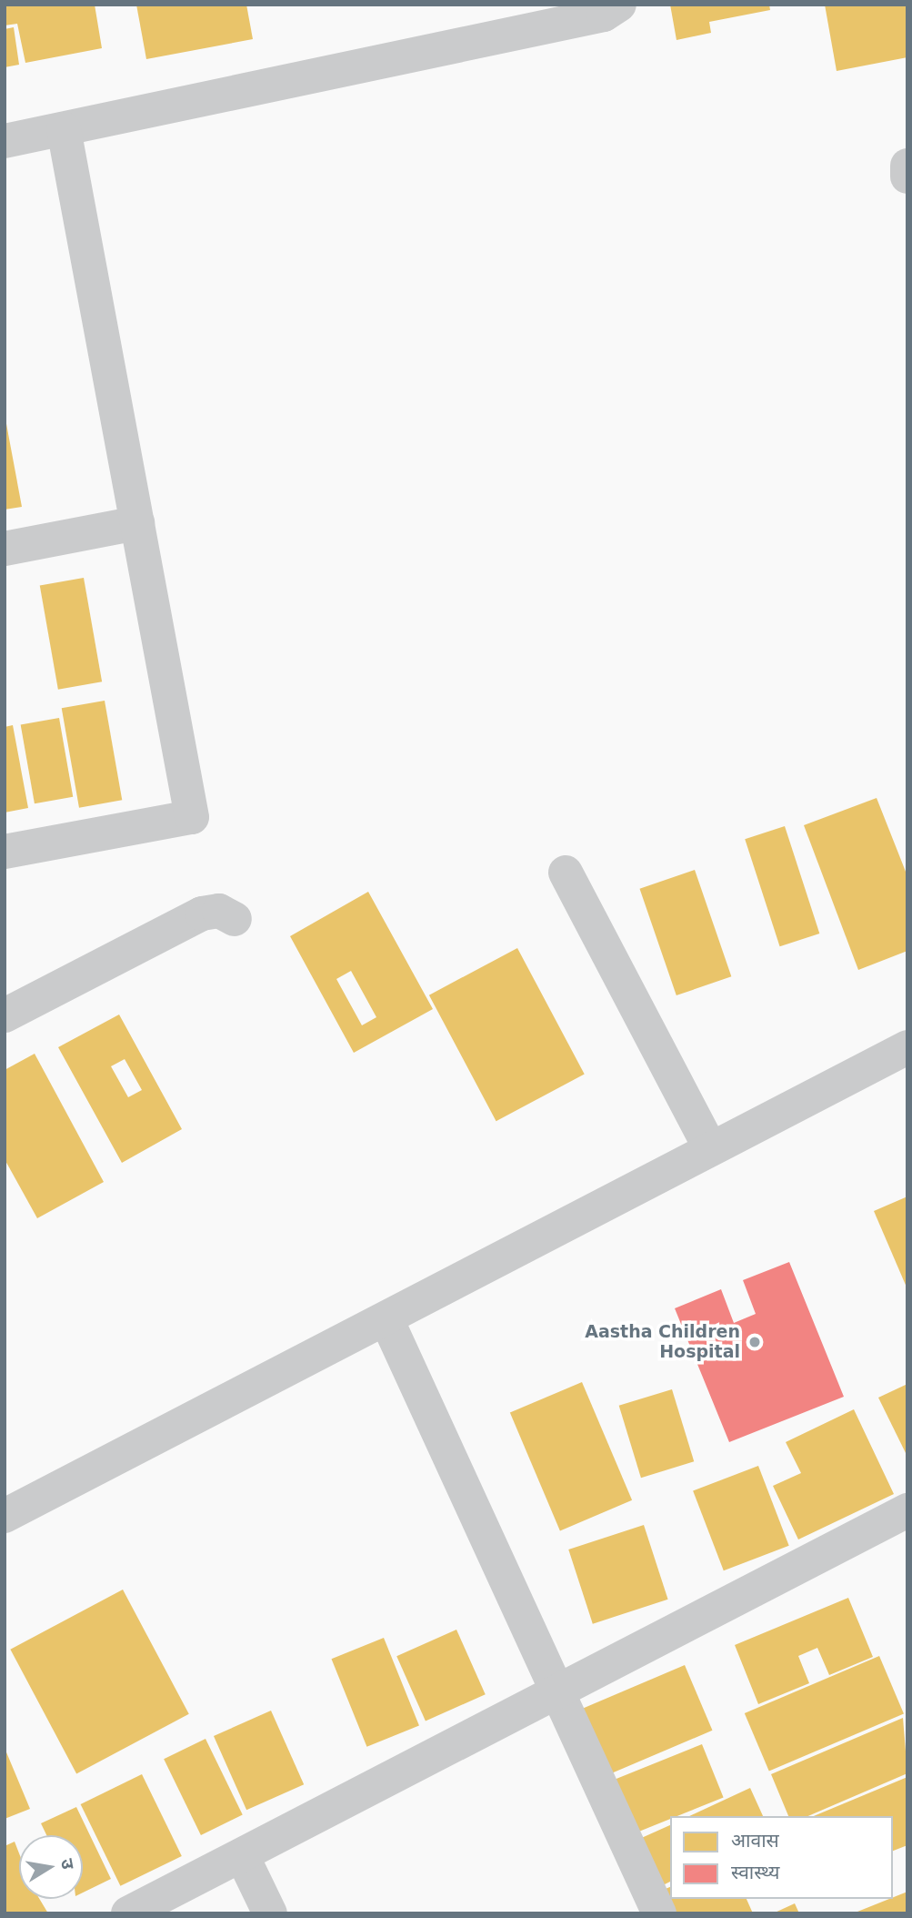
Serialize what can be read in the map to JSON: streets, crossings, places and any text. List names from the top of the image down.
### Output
{
  "places": ["Aastha Children Hospital"],
  "legend": ["आवास", "स्वास्थ्य"],
  "north": "right"
}
